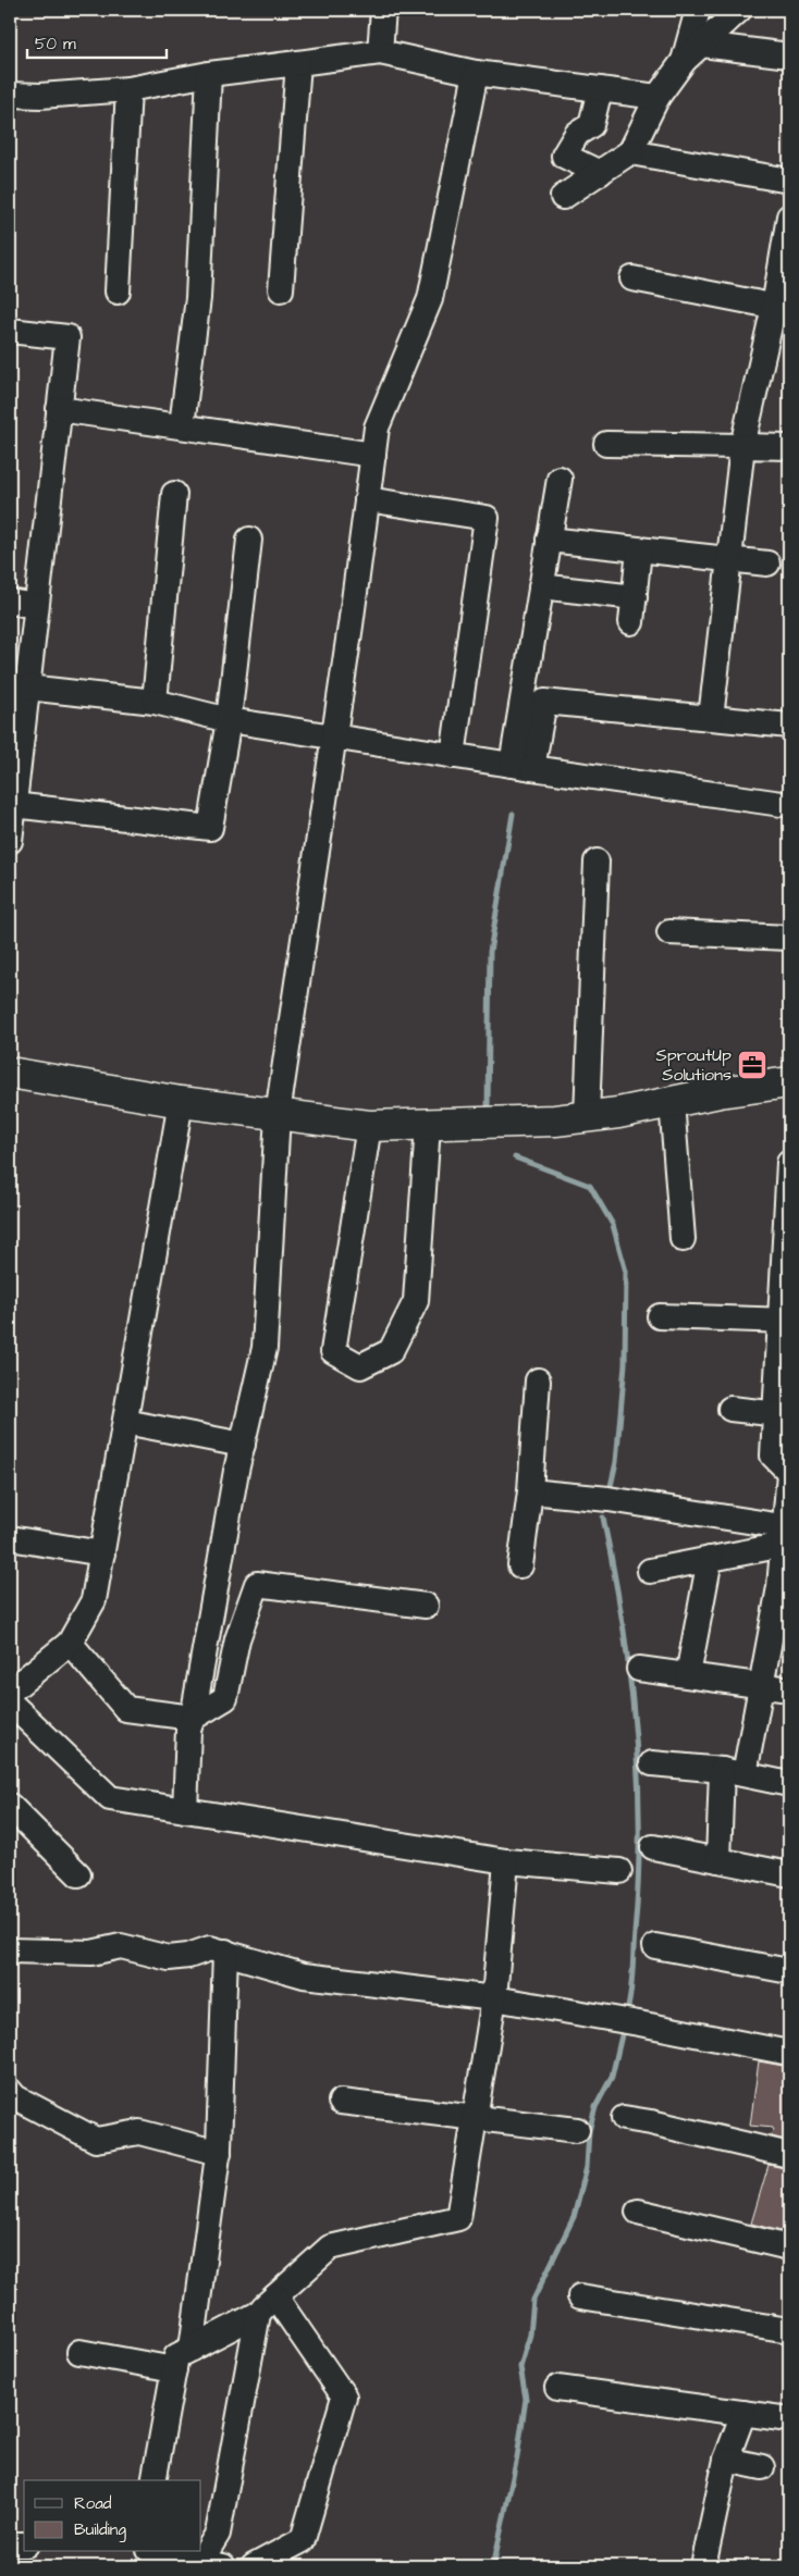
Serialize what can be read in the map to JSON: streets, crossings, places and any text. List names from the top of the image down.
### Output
{
  "places": {
    "office": ["SproutUp Solutions"]
  },
  "legend": ["Road", "Building"],
  "scale_bar": "50 m"
}
